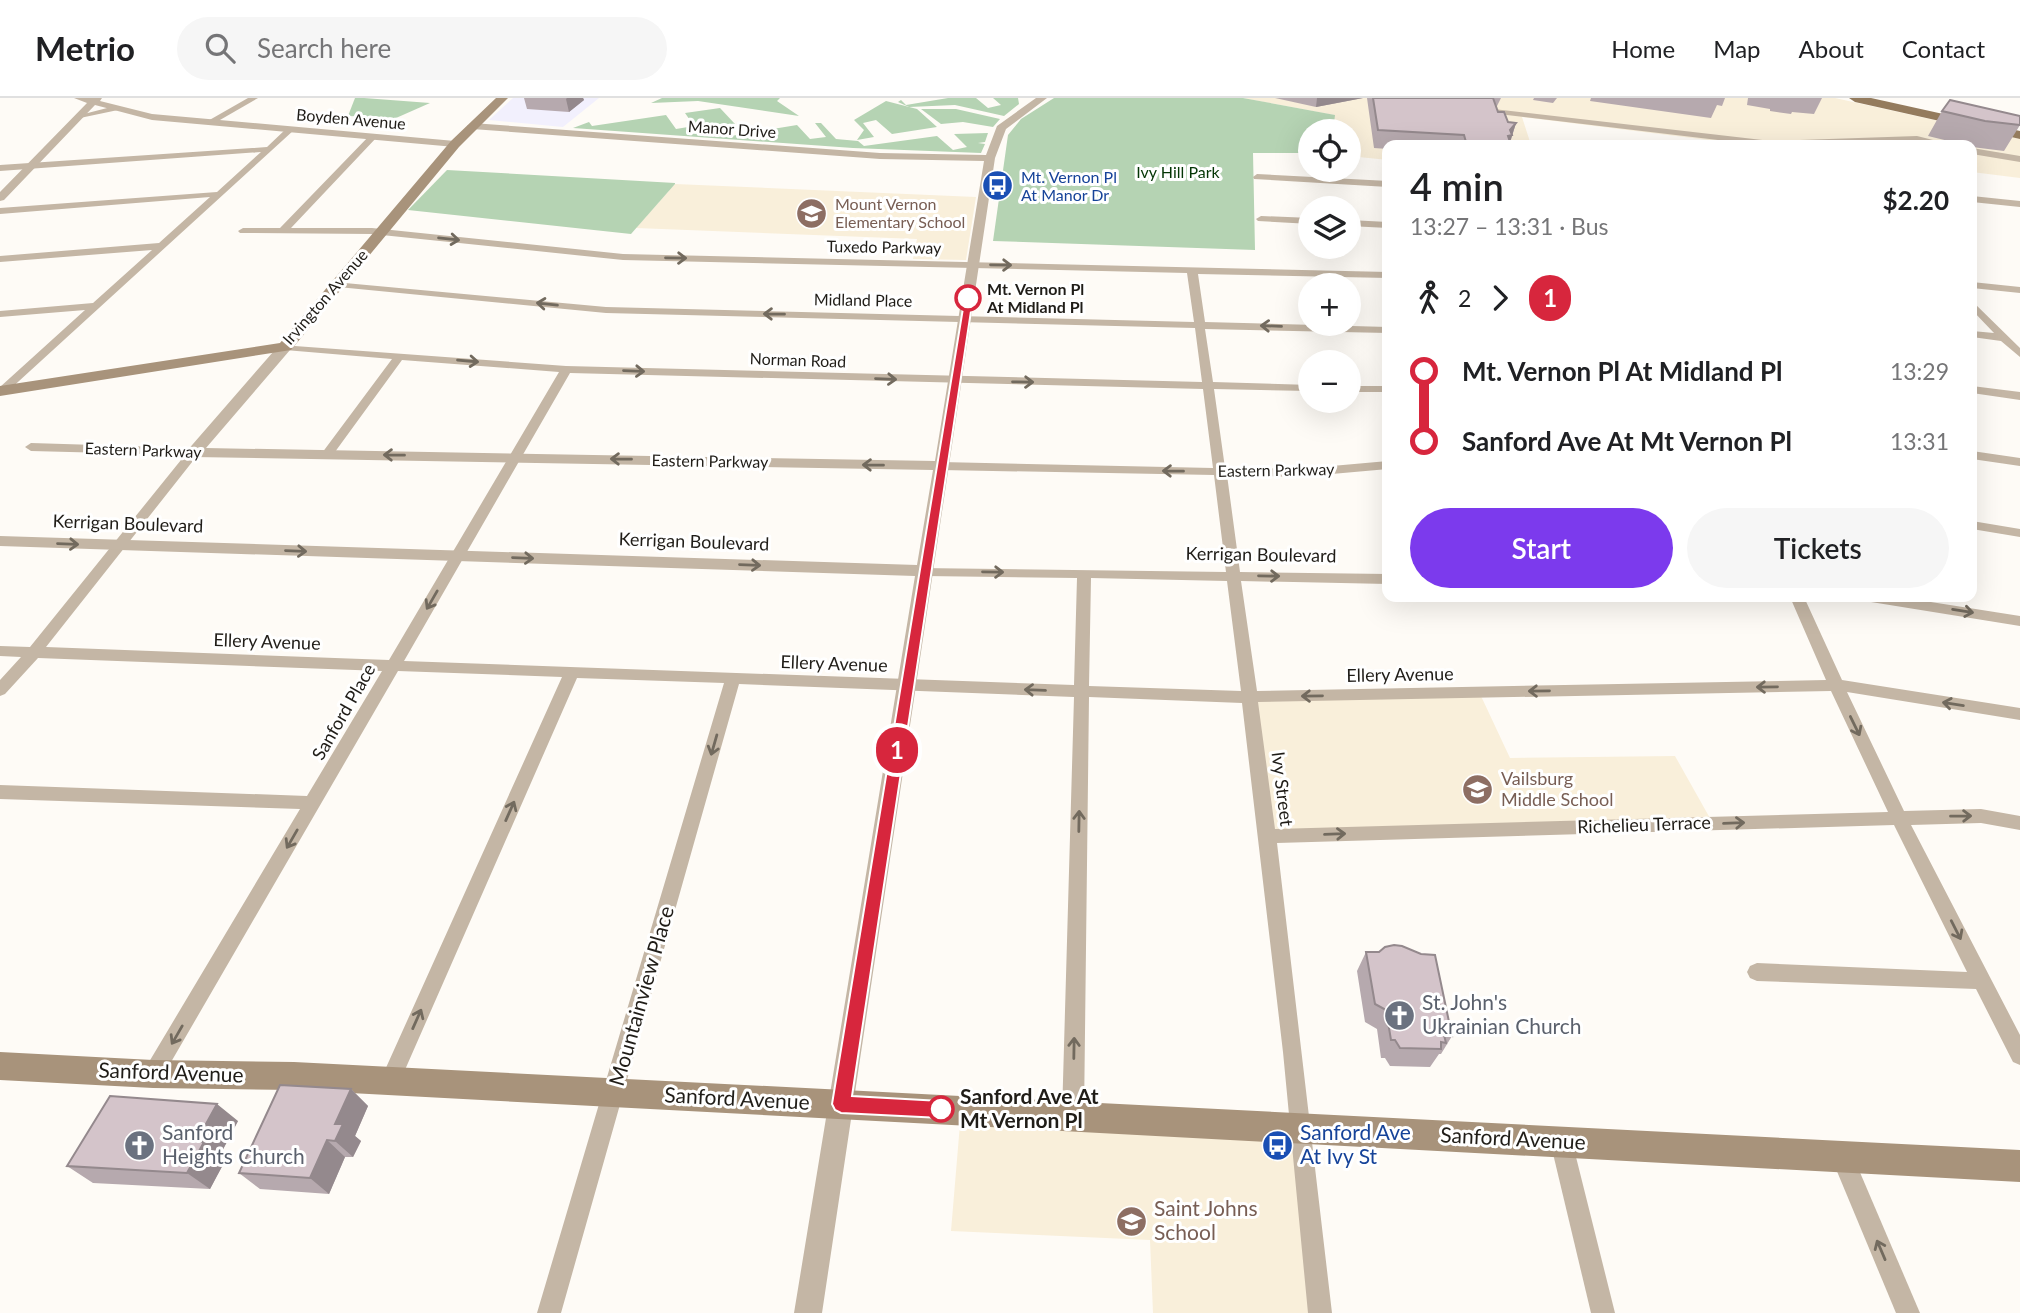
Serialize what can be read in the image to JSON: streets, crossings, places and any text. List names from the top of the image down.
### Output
{
  "streets": {
    "main road": ["Irvington Avenue", "Sanford Avenue"],
    "street": [
      "Boyden Avenue",
      "Manor Drive",
      "Tuxedo Parkway",
      "Midland Place",
      "Norman Road",
      "Eastern Parkway",
      "Kerrigan Boulevard",
      "Ellery Avenue",
      "Sanford Place",
      "Ivy Street",
      "Richelieu Terrace",
      "Mountainview Place"
    ]
  },
  "crossings": [
    ["Boyden Avenue", "Irvington Avenue"],
    ["Manor Drive", "Irvington Avenue"],
    ["Tuxedo Parkway", "Irvington Avenue"],
    ["Tuxedo Parkway", "Ivy Street"],
    ["Irvington Avenue", "Midland Place"],
    ["Irvington Avenue", "Norman Road"],
    ["Midland Place", "Ivy Street"],
    ["Norman Road", "Sanford Place"],
    ["Norman Road", "Ivy Street"],
    ["Eastern Parkway", "Sanford Place"],
    ["Eastern Parkway", "Ivy Street"],
    ["Kerrigan Boulevard", "Sanford Place"],
    ["Kerrigan Boulevard", "Ivy Street"],
    ["Ellery Avenue", "Sanford Place"],
    ["Ellery Avenue", "Ivy Street"],
    ["Ellery Avenue", "Mountainview Place"],
    ["Sanford Place", "Sanford Avenue"],
    ["Ivy Street", "Richelieu Terrace"],
    ["Ivy Street", "Sanford Avenue"],
    ["Mountainview Place", "Sanford Avenue"]
  ],
  "one_way": [
    "Tuxedo Parkway",
    "Midland Place",
    "Norman Road",
    "Eastern Parkway",
    "Kerrigan Boulevard",
    "Ellery Avenue",
    "Sanford Place",
    "Richelieu Terrace",
    "Mountainview Place"
  ],
  "parks": ["Ivy Hill Park"],
  "places": {
    "bus stop": ["Mt. Vernon Pl At Manor Dr", "Sanford Ave At Ivy St"],
    "school or university": ["Mount Vernon Elementary School", "Vailsburg Middle School", "Saint Johns School"],
    "other": ["Mt. Vernon Pl At Midland Pl", "Sanford Ave At Mt Vernon Pl"],
    "church": ["St. John's Ukrainian Church", "Sanford Heights Church"]
  },
  "lines": ["bus line 1"],
  "page": {
    "header": "Metrio",
    "search": "Search here",
    "nav": [
      "Home",
      "Map",
      "About",
      "Contact"
    ],
    "on_map": "1",
    "map_buttons": ["+", "−"],
    "heading": ["4 min", "13:27 – 13:31 · Bus", "$2.20"],
    "legs": ["2", "1"],
    "list": [
      {
        "name": "Mt. Vernon Pl At Midland Pl",
        "value": "13:29"
      },
      {
        "name": "Sanford Ave At Mt Vernon Pl",
        "value": "13:31"
      }
    ],
    "buttons": ["Start", "Tickets"]
  }
}
